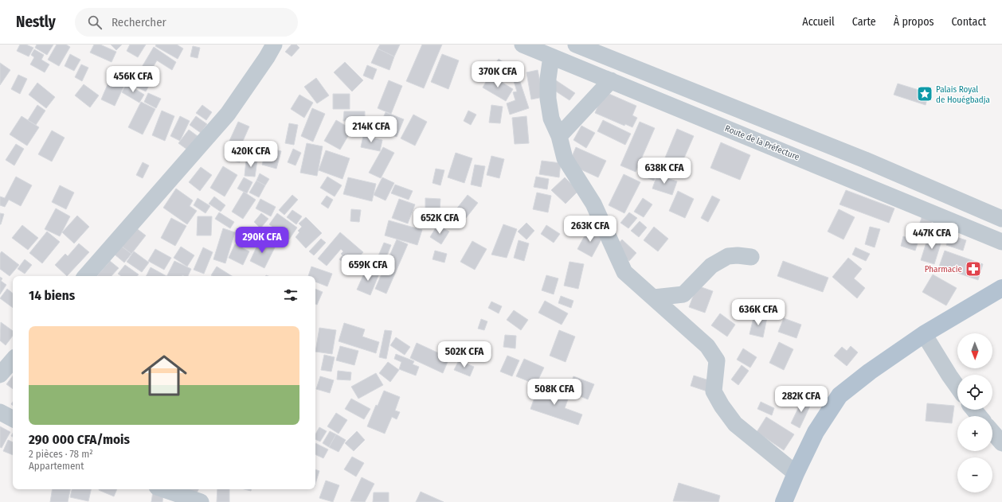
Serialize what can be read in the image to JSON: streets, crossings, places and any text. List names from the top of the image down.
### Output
{
  "streets": {
    "street": ["Route de la Préfecture"]
  },
  "places": {
    "place": ["Palais Royal de Houégbadja"],
    "pharmacy": ["Pharmacie"]
  },
  "north": "bottom",
  "page": {
    "header": "Nestly",
    "search": "Rechercher",
    "nav": [
      "Accueil",
      "Carte",
      "À propos",
      "Contact"
    ],
    "price": [
      "370K CFA",
      "456K CFA",
      "214K CFA",
      "420K CFA",
      "638K CFA",
      "652K CFA",
      "263K CFA",
      "447K CFA",
      "290K CFA",
      "659K CFA",
      "636K CFA",
      "502K CFA",
      "508K CFA",
      "282K CFA"
    ],
    "heading": "14 biens",
    "list": [
      {
        "name": "290 000 CFA/mois",
        "note": "2 pièces · 78 m² · Appartement"
      }
    ],
    "map_buttons": ["+", "−"]
  }
}
